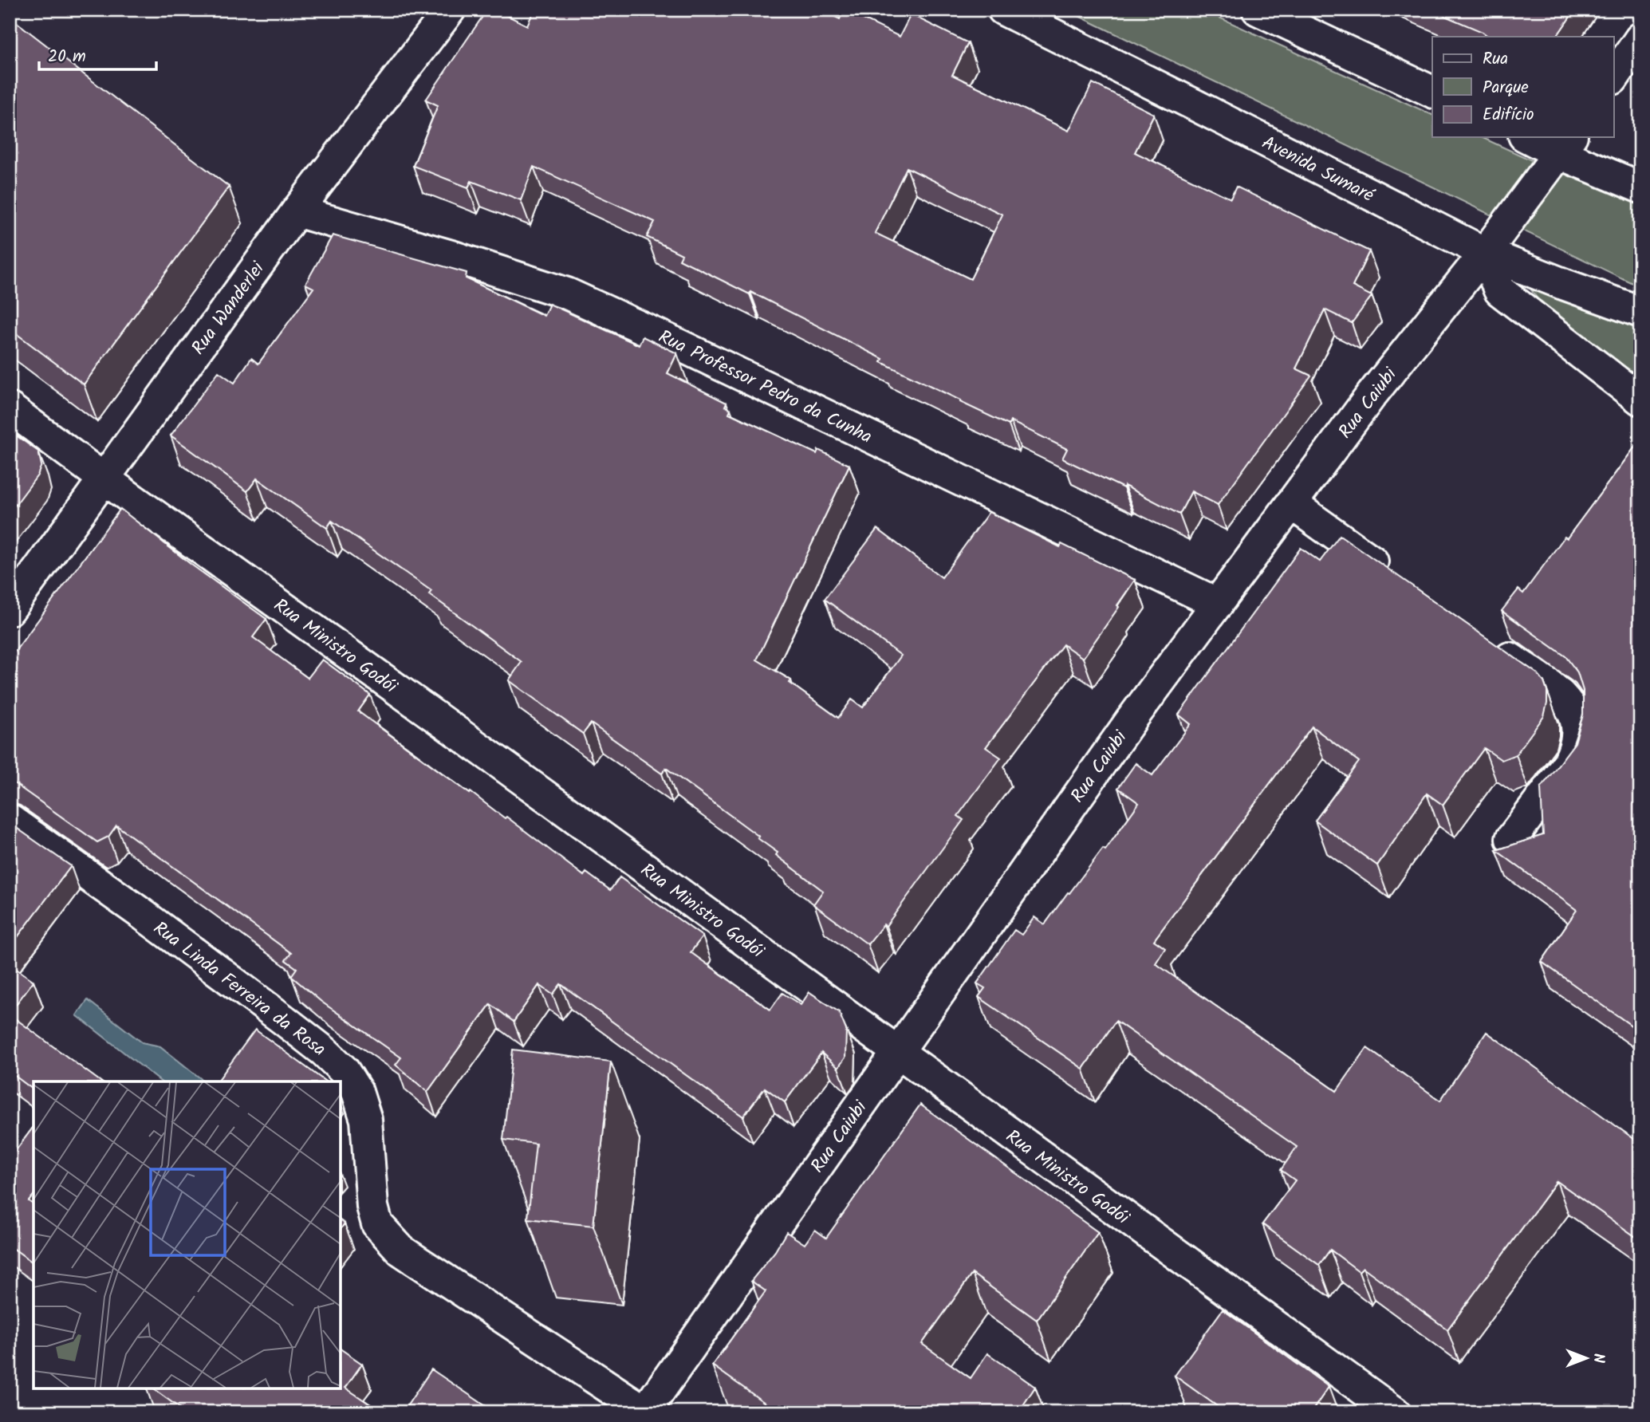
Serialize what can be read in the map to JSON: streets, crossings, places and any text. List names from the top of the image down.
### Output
{
  "streets": {
    "street": [
      "Avenida Sumaré",
      "Rua Wanderlei",
      "Rua Professor Pedro da Cunha",
      "Rua Caiubi",
      "Rua Ministro Godói",
      "Rua Linda Ferreira da Rosa"
    ]
  },
  "crossings": [
    ["Avenida Sumaré", "Rua Caiubi"],
    ["Rua Wanderlei", "Rua Professor Pedro da Cunha"],
    ["Rua Wanderlei", "Rua Ministro Godói"],
    ["Rua Professor Pedro da Cunha", "Rua Caiubi"],
    ["Rua Caiubi", "Rua Ministro Godói"],
    ["Rua Caiubi", "Rua Linda Ferreira da Rosa"]
  ],
  "legend": ["Rua", "Parque", "Edifício"],
  "scale_bar": "20 m",
  "north": "right"
}
